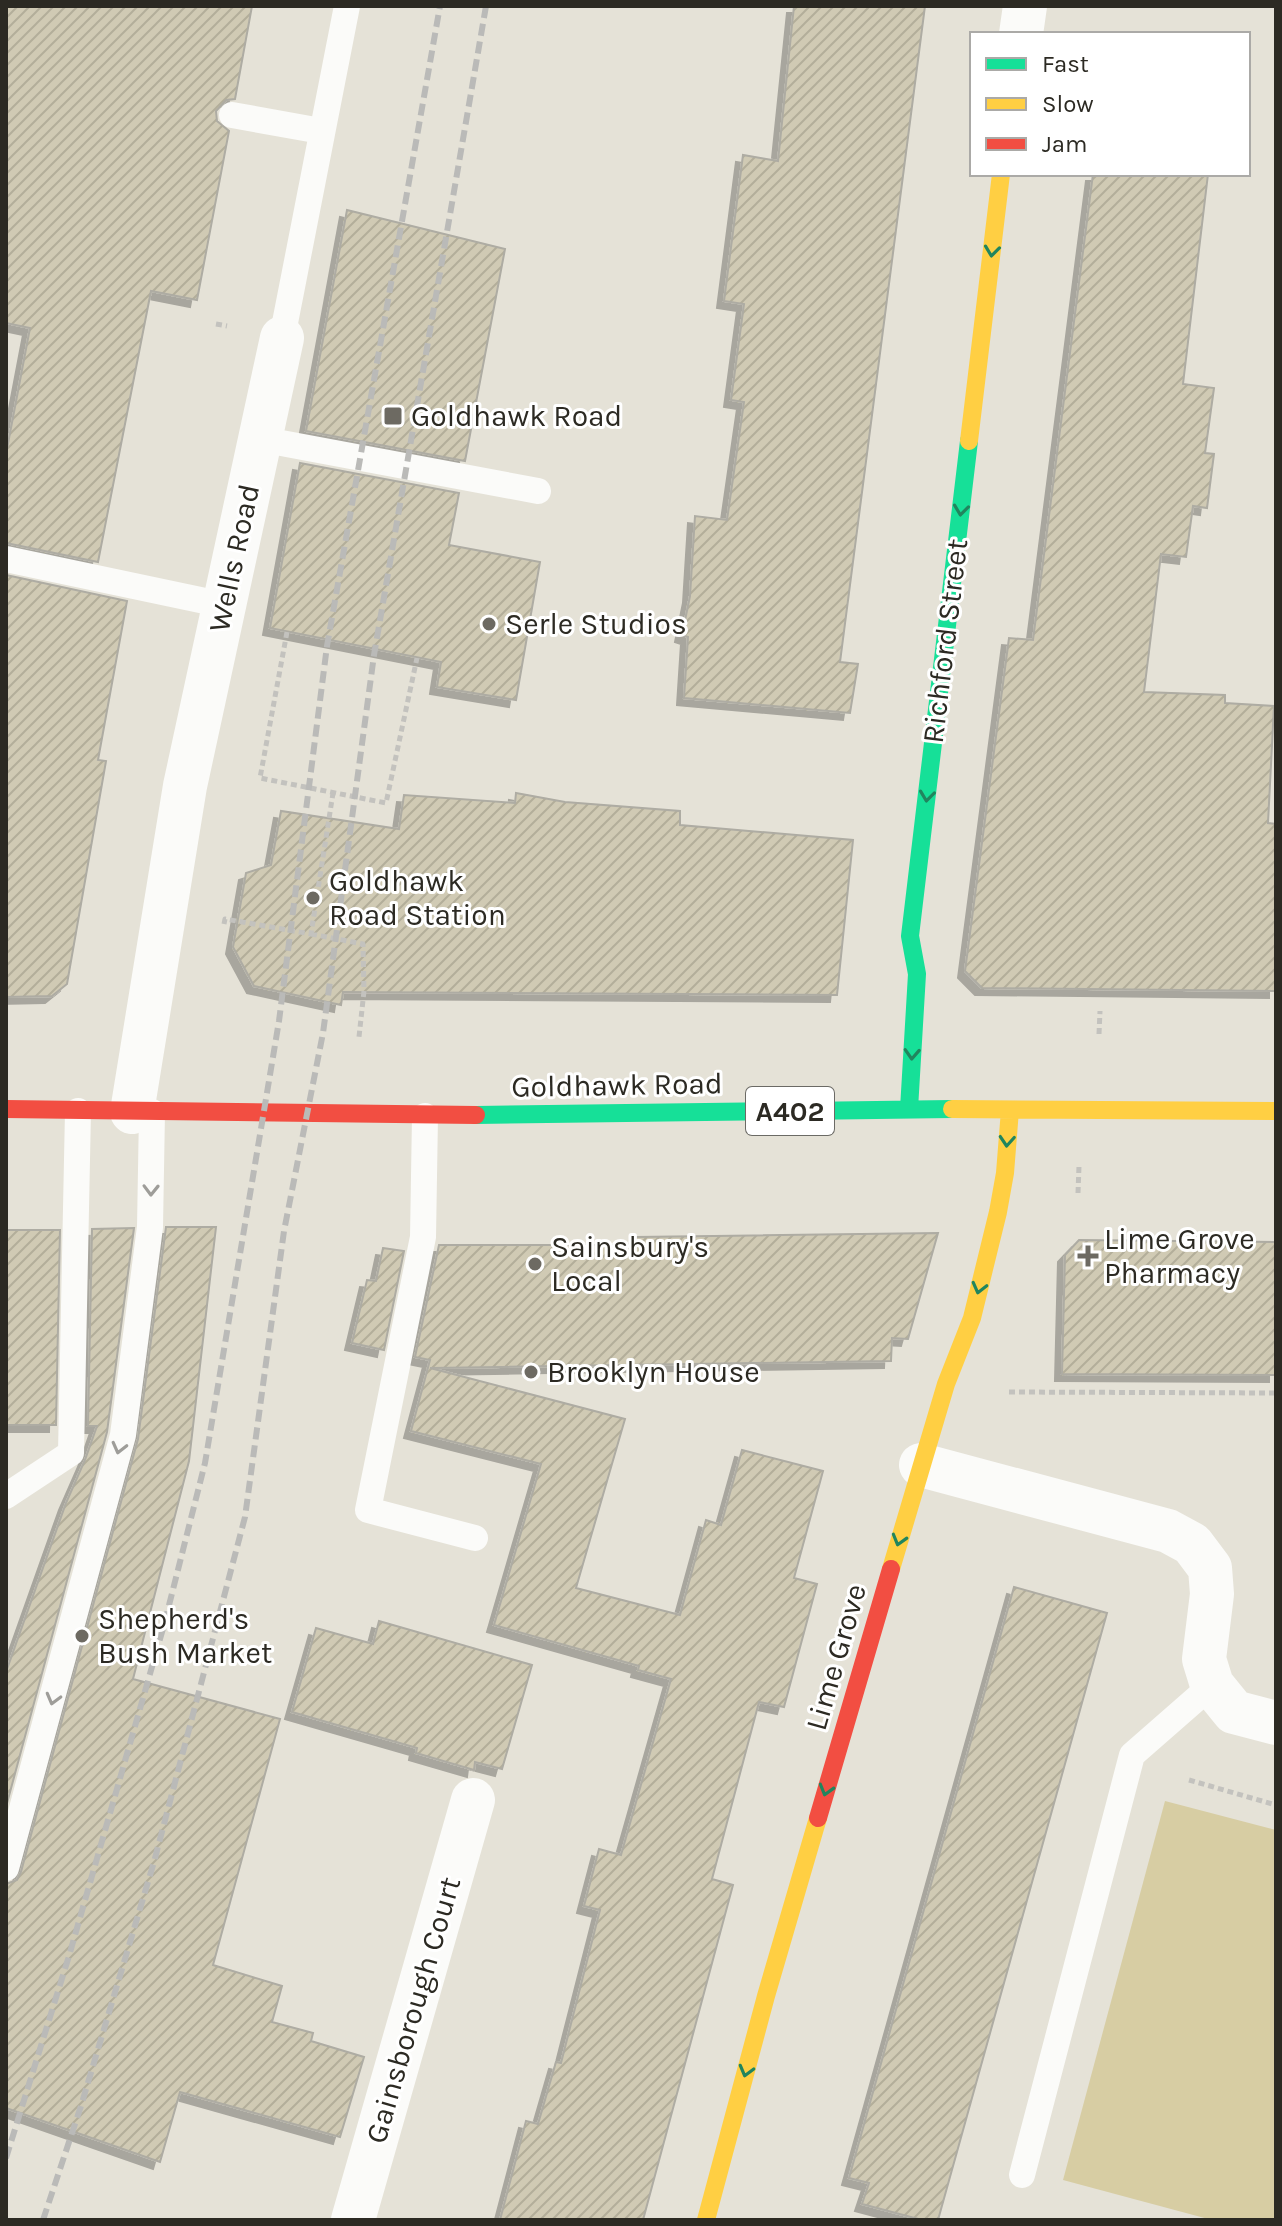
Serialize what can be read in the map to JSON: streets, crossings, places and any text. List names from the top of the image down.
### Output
{
  "streets": {
    "street": [
      "Wells Road",
      "Richford Street",
      "Goldhawk Road",
      "A402",
      "Lime Grove",
      "Gainsborough Court"
    ]
  },
  "crossings": [
    ["Wells Road", "Goldhawk Road"],
    ["Richford Street", "Goldhawk Road"],
    ["Goldhawk Road", "Lime Grove"]
  ],
  "one_way": ["Richford Street", "Lime Grove"],
  "places": {
    "transit": ["Goldhawk Road"],
    "other": [
      "Serle Studios",
      "Goldhawk Road Station",
      "Sainsbury's Local",
      "Brooklyn House",
      "Shepherd's Bush Market"
    ],
    "health": ["Lime Grove Pharmacy"]
  },
  "legend": ["Fast", "Slow", "Jam"]
}
